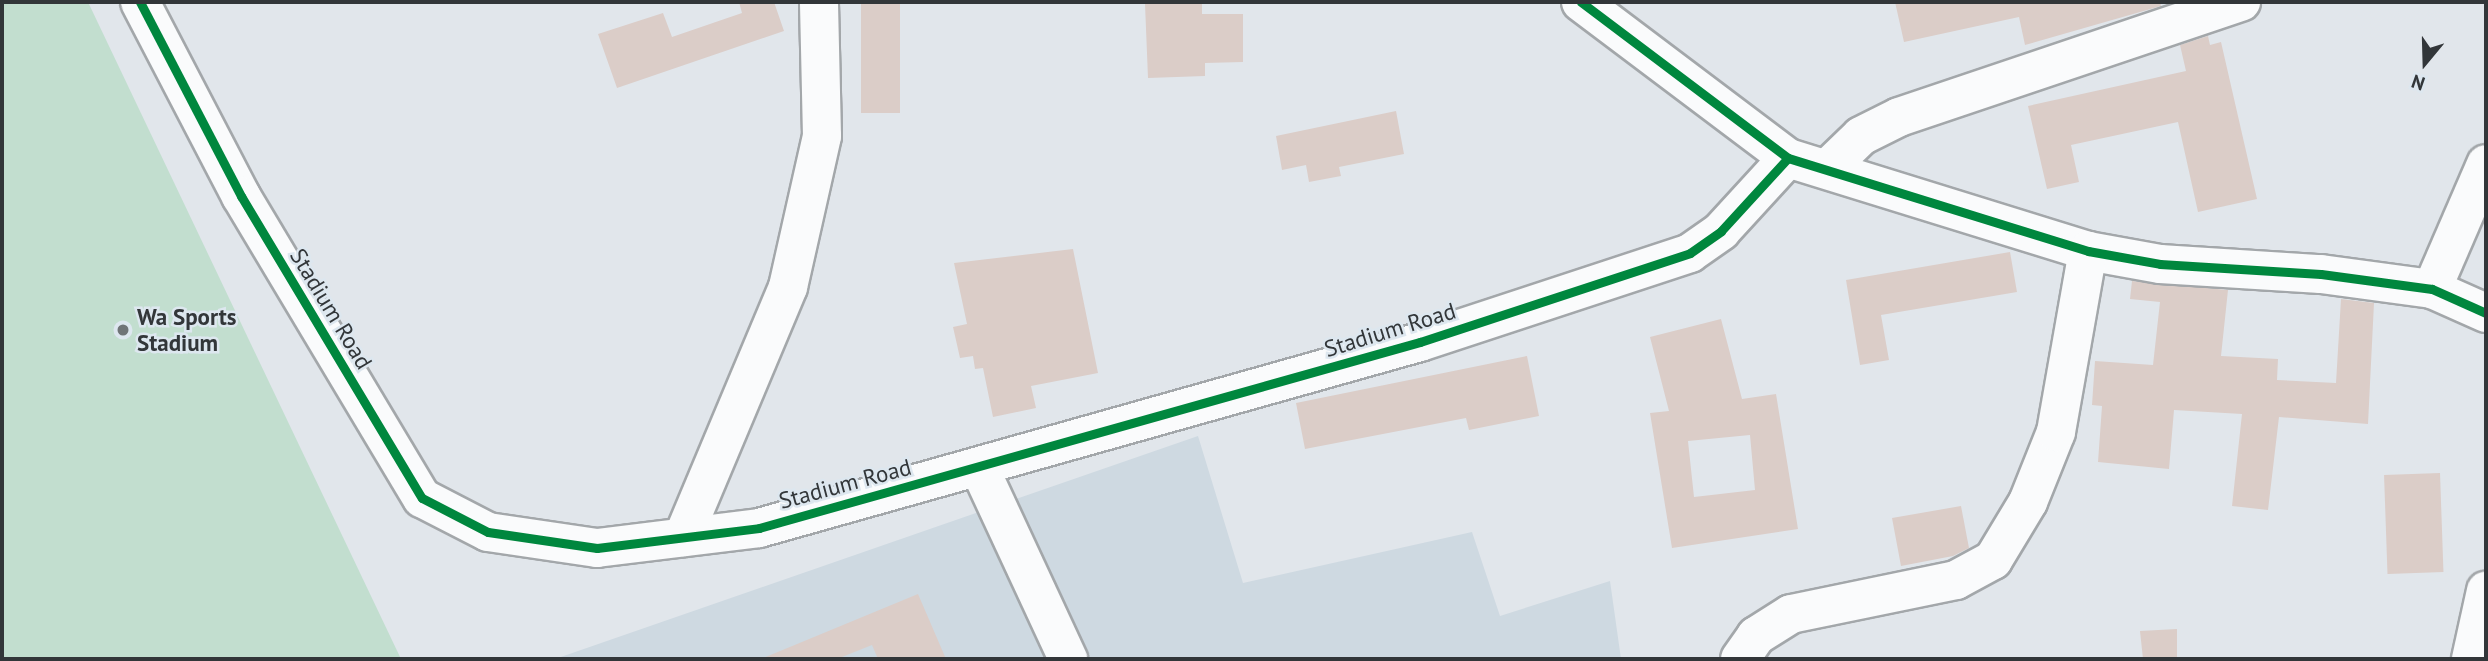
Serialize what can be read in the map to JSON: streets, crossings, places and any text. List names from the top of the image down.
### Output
{
  "streets": {
    "street": ["Stadium Road"]
  },
  "places": ["Wa Sports Stadium"],
  "north": "bottom"
}
